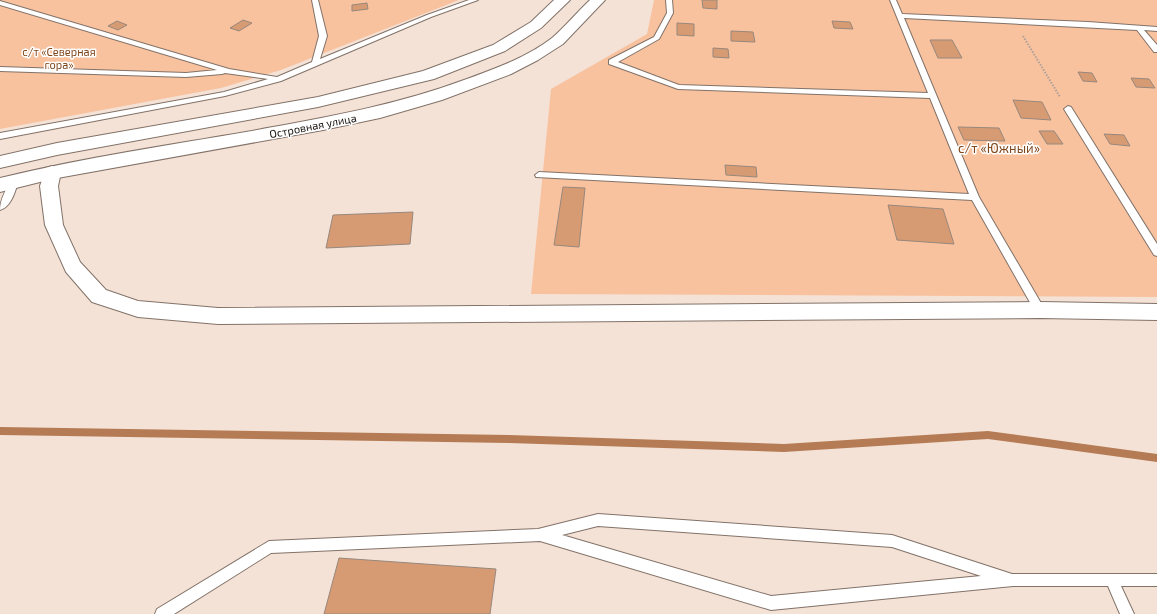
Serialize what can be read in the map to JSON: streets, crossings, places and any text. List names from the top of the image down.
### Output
{
  "streets": {
    "main road": ["Островная улица"]
  },
  "parks": ["с/т «Северная гора»", "с/т «Южный»"]
}
